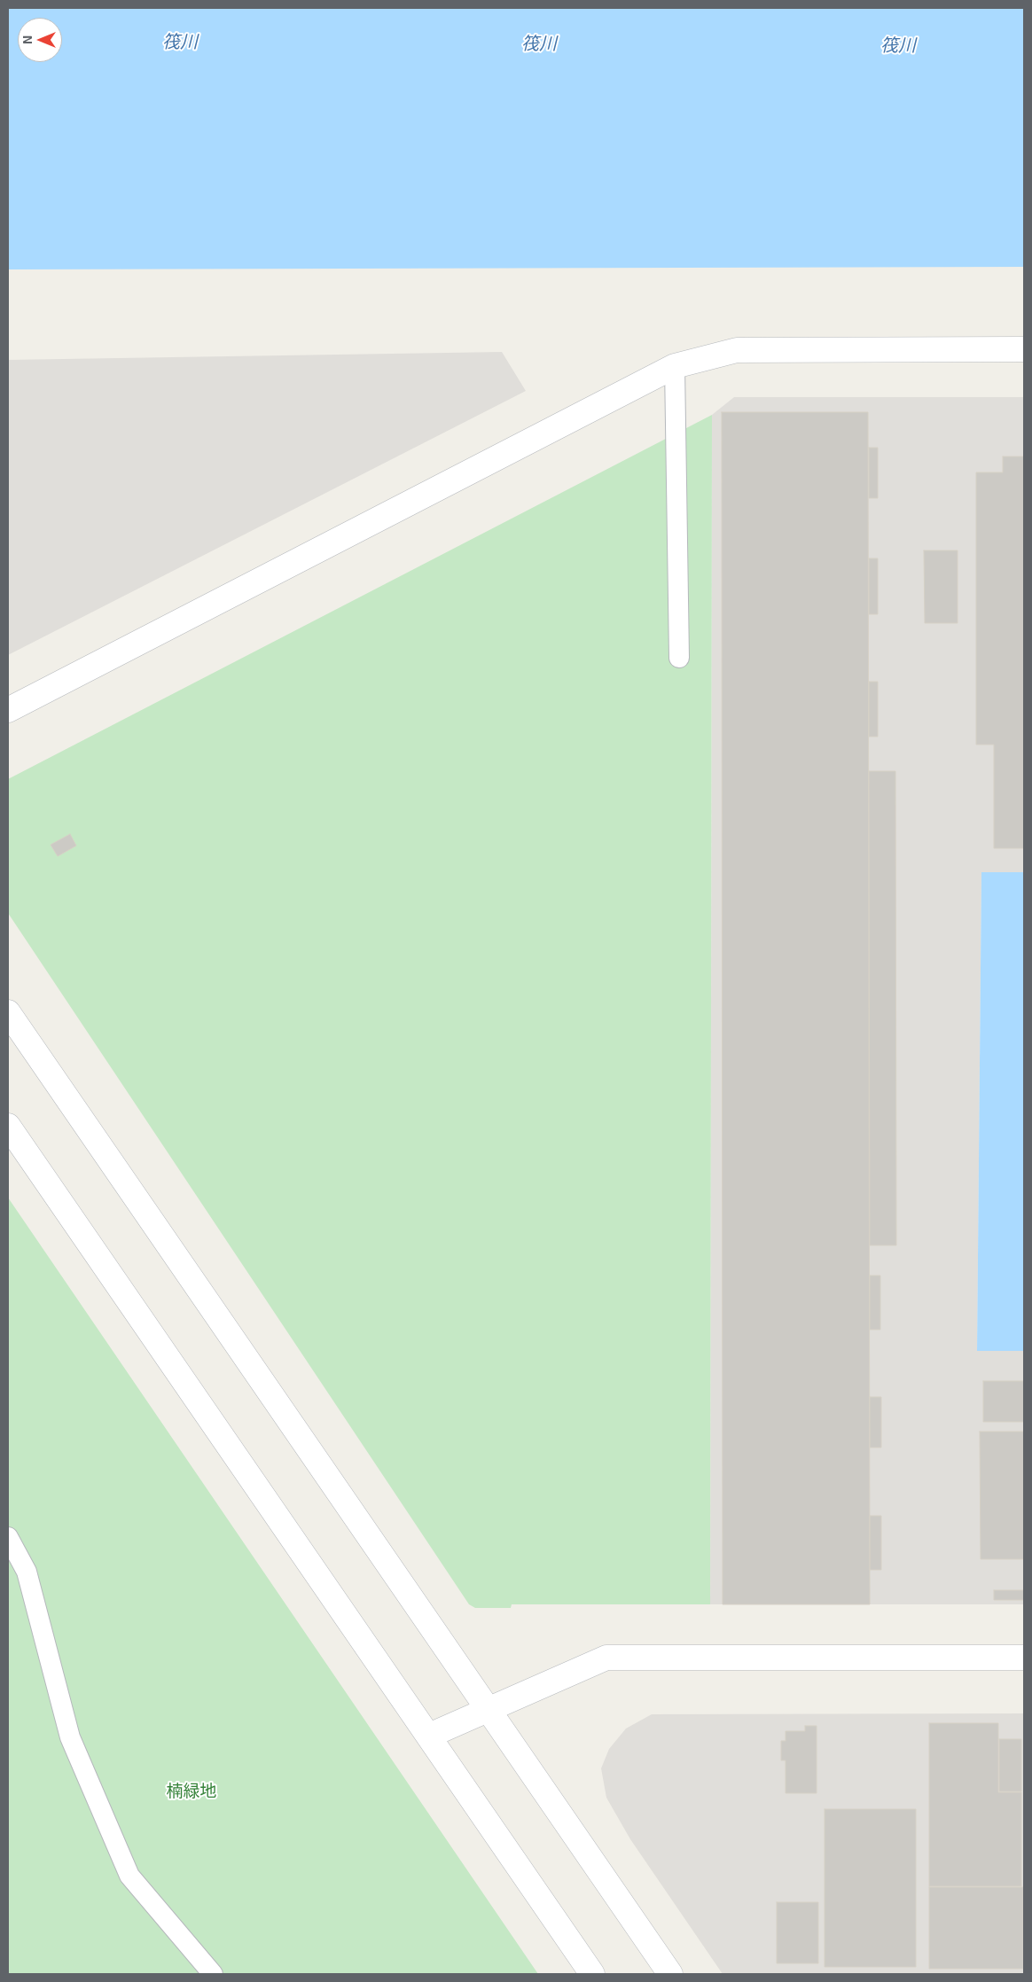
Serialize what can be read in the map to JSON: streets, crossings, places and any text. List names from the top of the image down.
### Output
{
  "water": ["筏川"],
  "parks": ["楠緑地"],
  "north": "left"
}
